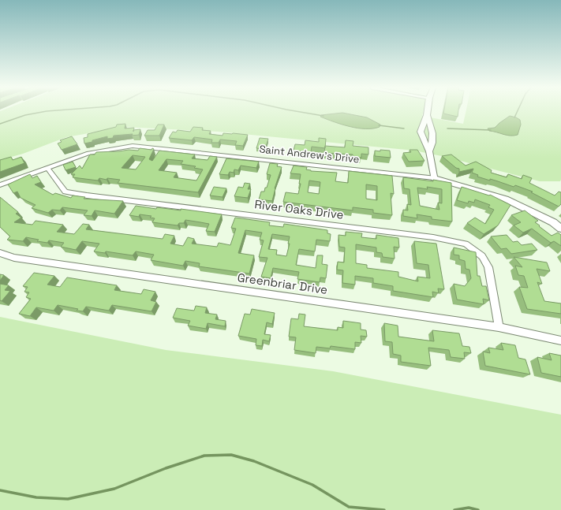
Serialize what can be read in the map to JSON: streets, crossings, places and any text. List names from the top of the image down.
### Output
{
  "streets": {
    "street": ["Saint Andrew's Drive", "River Oaks Drive", "Greenbriar Drive"]
  },
  "crossings": [
    ["Saint Andrew's Drive", "River Oaks Drive"],
    ["River Oaks Drive", "Greenbriar Drive"]
  ]
}
